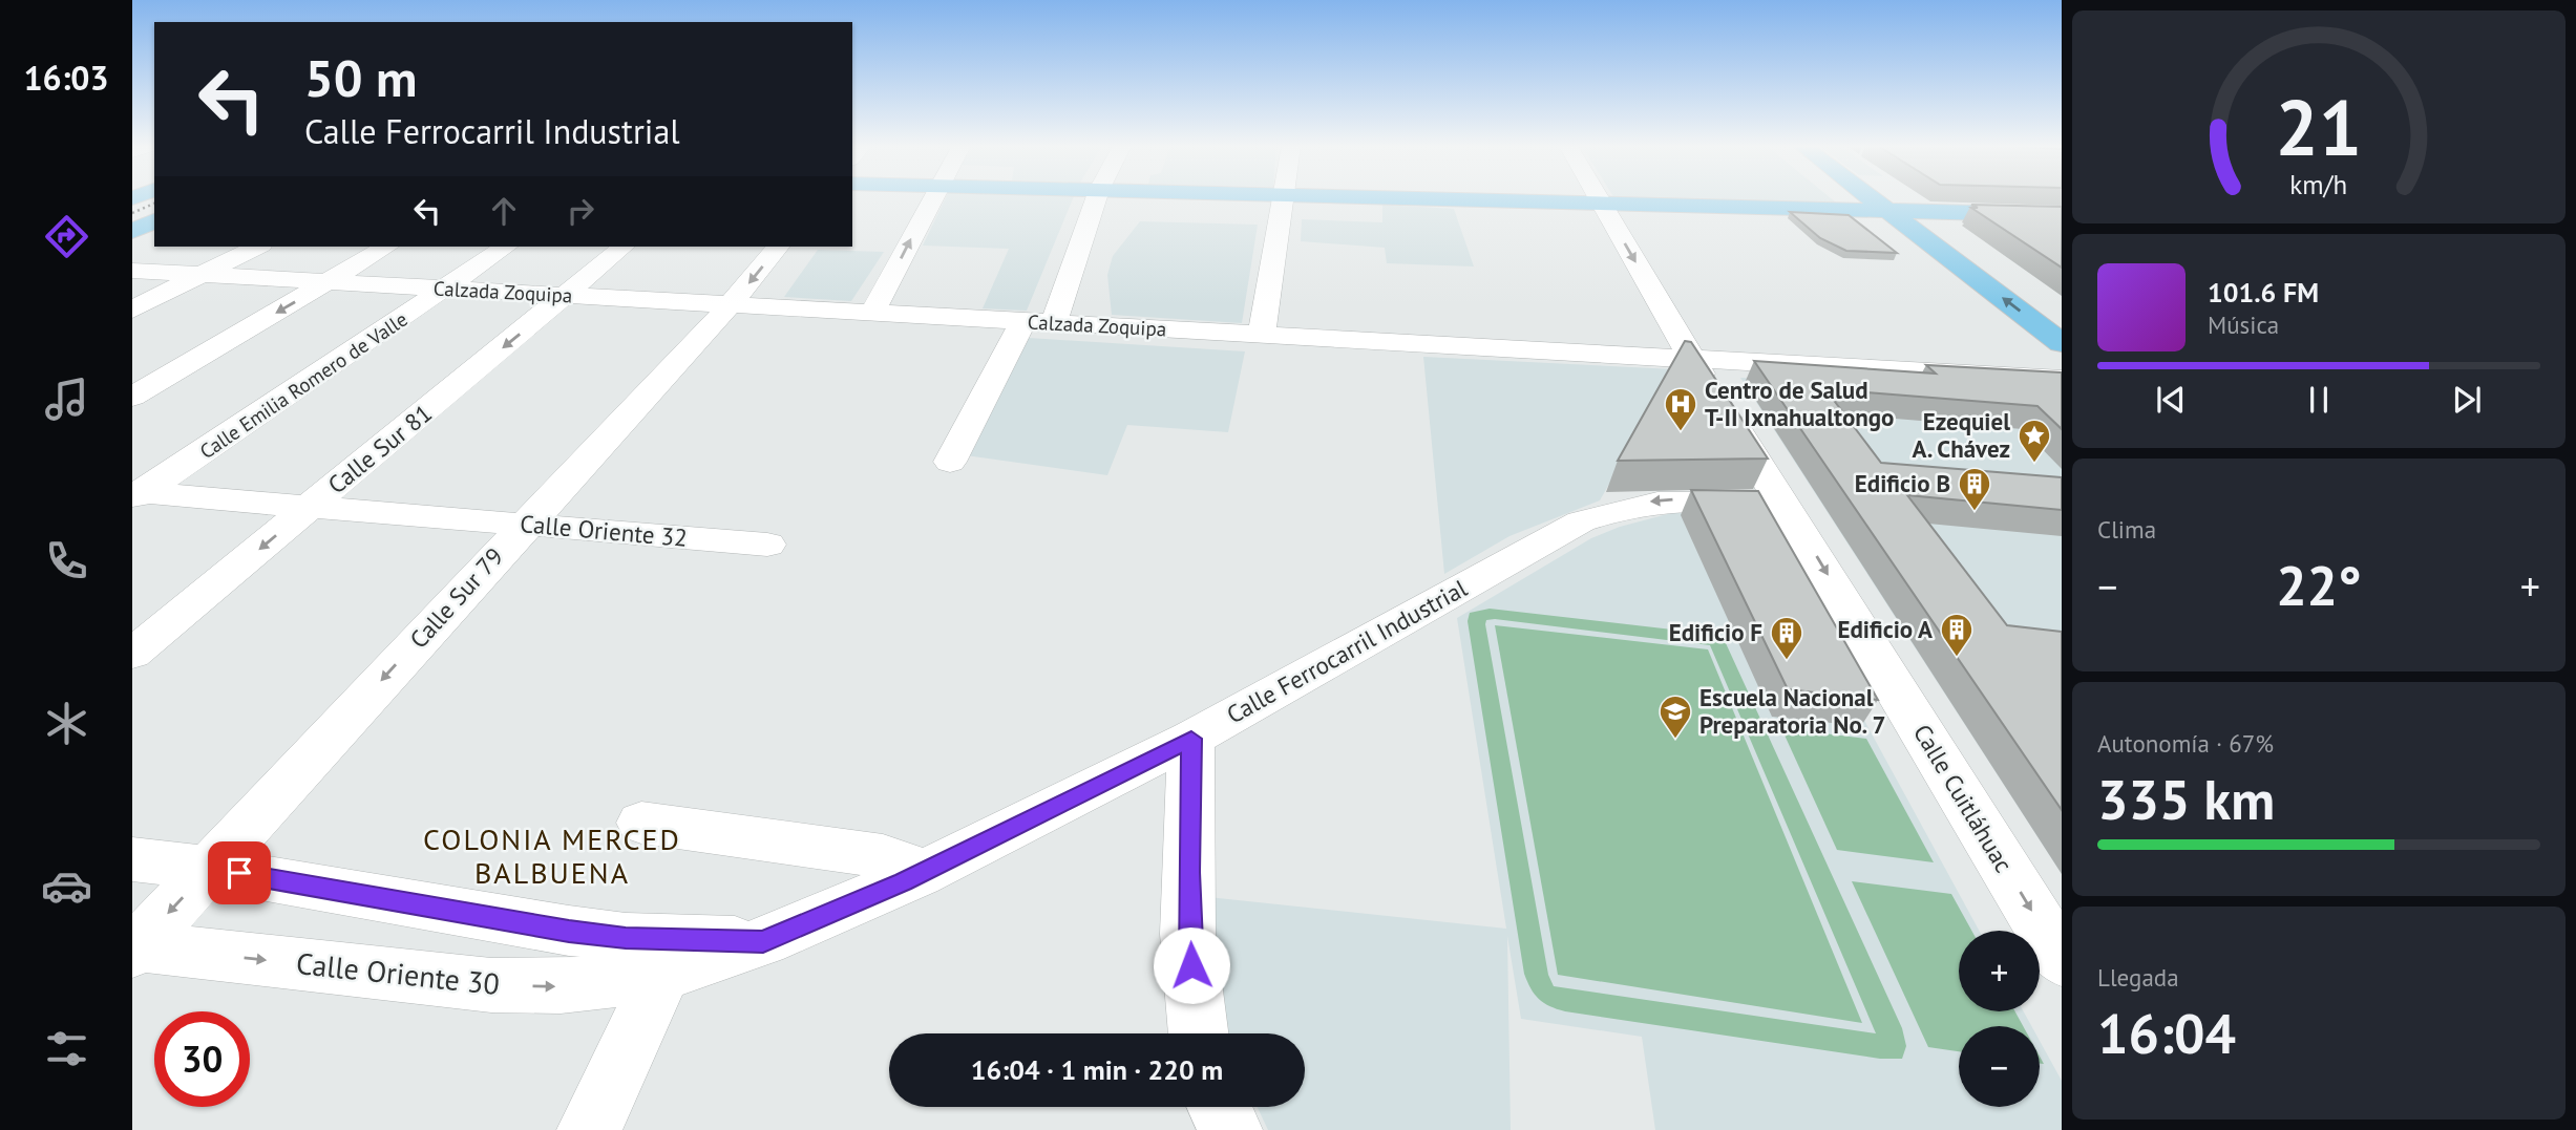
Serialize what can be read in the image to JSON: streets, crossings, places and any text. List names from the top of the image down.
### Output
{
  "streets": {
    "street": [
      "Calzada Zoquipa",
      "Calle Emilia Romero de Valle",
      "Calle Sur 81",
      "Calle Oriente 32",
      "Calle Sur 79",
      "Calle Ferrocarril Industrial",
      "Calle Cuitláhuac",
      "Calle Oriente 30"
    ]
  },
  "crossings": [
    ["Calzada Zoquipa", "Calle Emilia Romero de Valle"],
    ["Calzada Zoquipa", "Calle Sur 81"],
    ["Calzada Zoquipa", "Calle Sur 79"],
    ["Calzada Zoquipa", "Calle Cuitláhuac"],
    ["Calle Emilia Romero de Valle", "Calle Oriente 32"],
    ["Calle Sur 81", "Calle Oriente 32"],
    ["Calle Oriente 32", "Calle Sur 79"],
    ["Calle Sur 79", "Calle Oriente 30"],
    ["Calle Ferrocarril Industrial", "Calle Cuitláhuac"],
    ["Calle Ferrocarril Industrial", "Calle Oriente 30"]
  ],
  "one_way": ["Calle Sur 79", "Calle Ferrocarril Industrial", "Calle Cuitláhuac"],
  "districts": ["COLONIA MERCED BALBUENA"],
  "places": {
    "hospital": ["Centro de Salud T-II Ixnahualtongo"],
    "place": ["Ezequiel A. Chávez"],
    "building": ["Edificio B", "Edificio A", "Edificio F"],
    "school or university": ["Escuela Nacional Preparatoria No. 7"]
  },
  "page": {
    "tabs": "16:03",
    "turn": ["50 m", "Calle Ferrocarril Industrial"],
    "song": ["101.6 FM", "Música"],
    "tile": [
      "Clima",
      ["Autonomía · 67%", "335 km"],
      ["Llegada", "16:04"]
    ],
    "heat": ["−", "22°", "+"],
    "map_buttons": ["+", "−"],
    "limit": "30",
    "trip": "16:04 · 1 min · 220 m",
    "gauge": ["21", "km/h"]
  }
}
